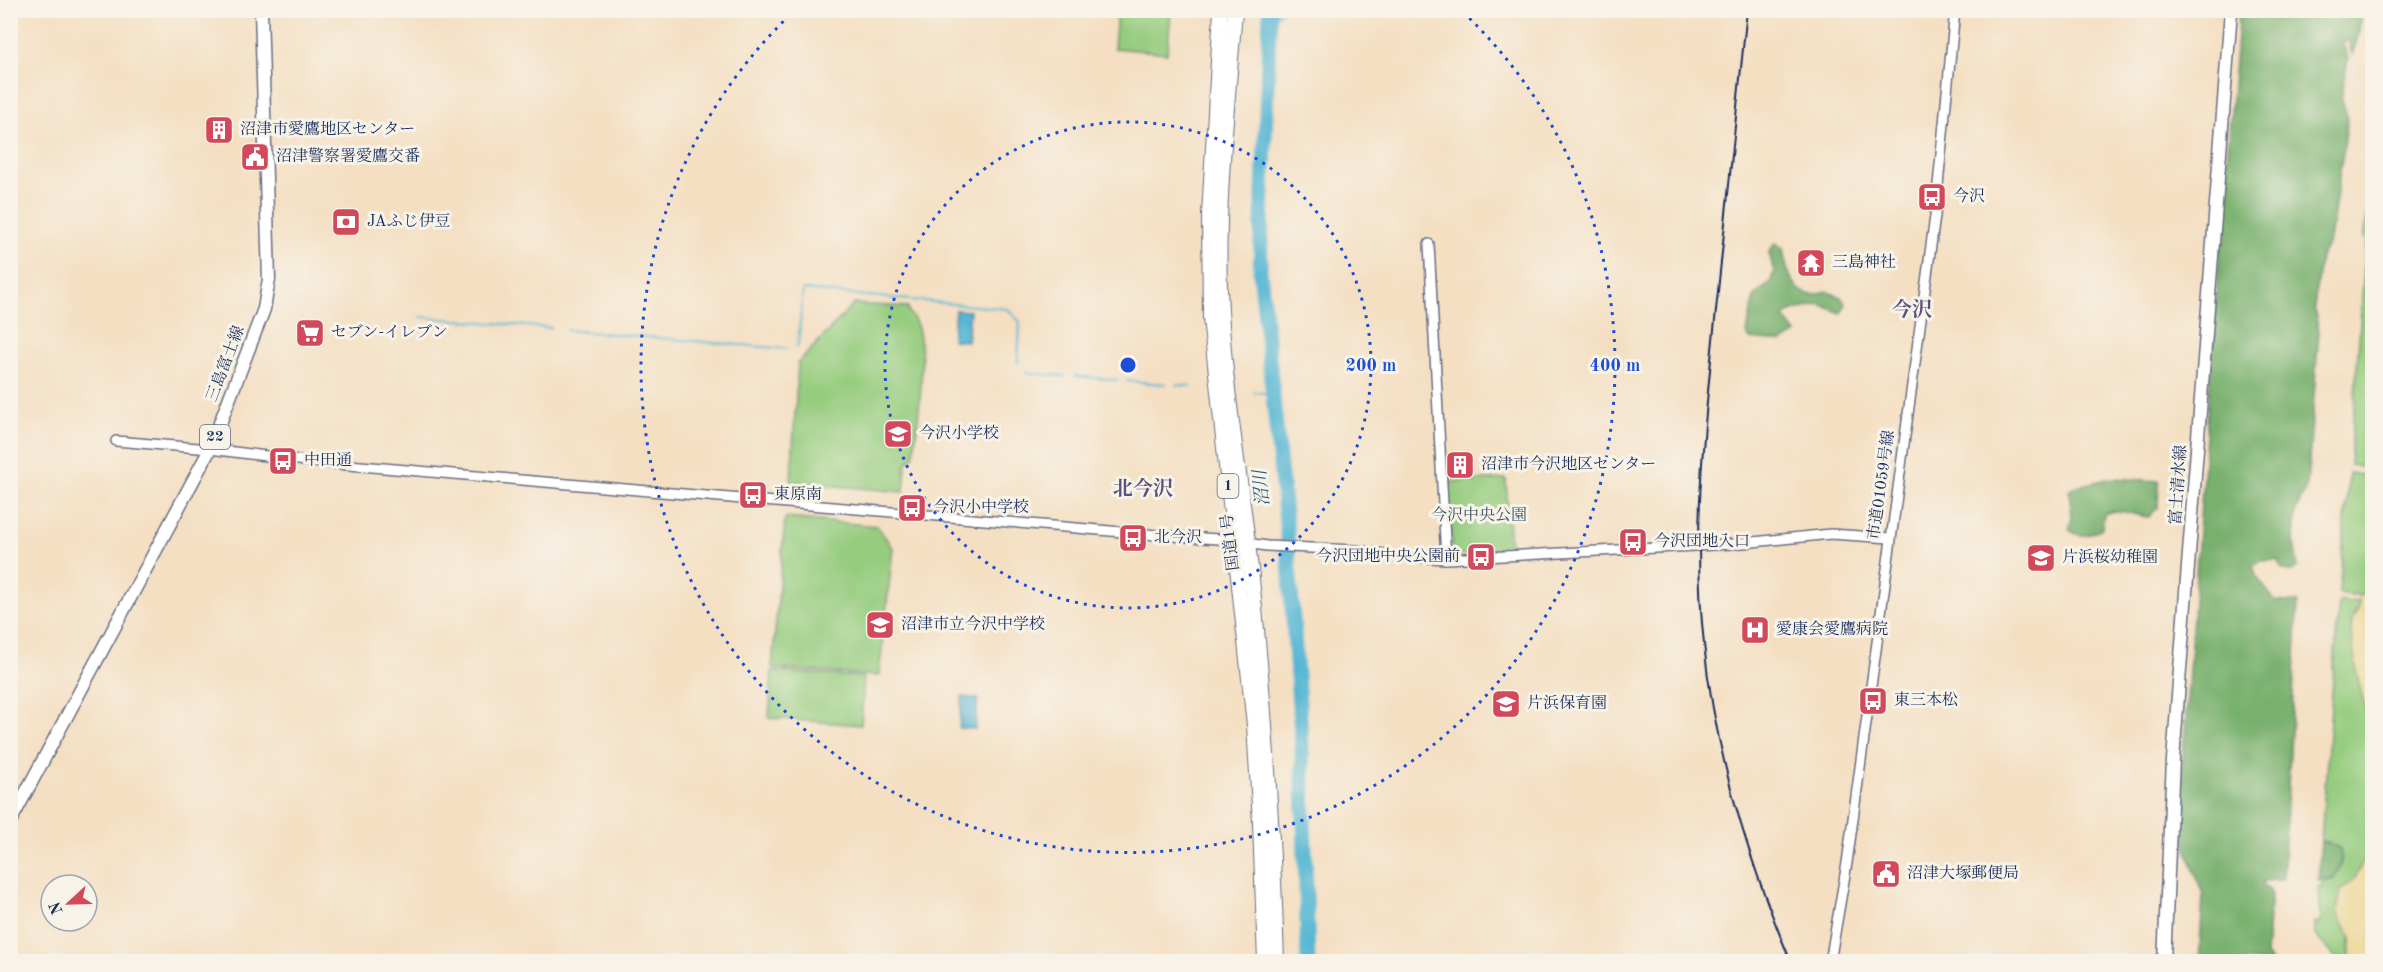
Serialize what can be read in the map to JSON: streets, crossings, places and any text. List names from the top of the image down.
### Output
{
  "streets": {
    "highway": ["1", "国道1号"],
    "main road": ["三島富士線", "22", "富士清水線"],
    "street": ["市道01059号線"]
  },
  "districts": ["今沢", "北今沢"],
  "water": ["沼川"],
  "parks": ["今沢中央公園"],
  "places": {
    "building": ["沼津市愛鷹地区センター", "沼津市今沢地区センター"],
    "public building": ["沼津警察署愛鷹交番", "沼津大塚郵便局"],
    "bus stop": [
      "今沢",
      "中田通",
      "東原南",
      "今沢小中学校",
      "北今沢",
      "今沢団地入口",
      "今沢団地中央公園前",
      "東三本松"
    ],
    "bank": ["JAふじ伊豆"],
    "temple": ["三島神社"],
    "supermarket": ["セブン-イレブン"],
    "school or university": [
      "今沢小学校",
      "片浜桜幼稚園",
      "沼津市立今沢中学校",
      "片浜保育園"
    ],
    "hospital": ["愛康会愛鷹病院"]
  },
  "north": "left",
  "rings": ["200 m", "400 m"]
}
